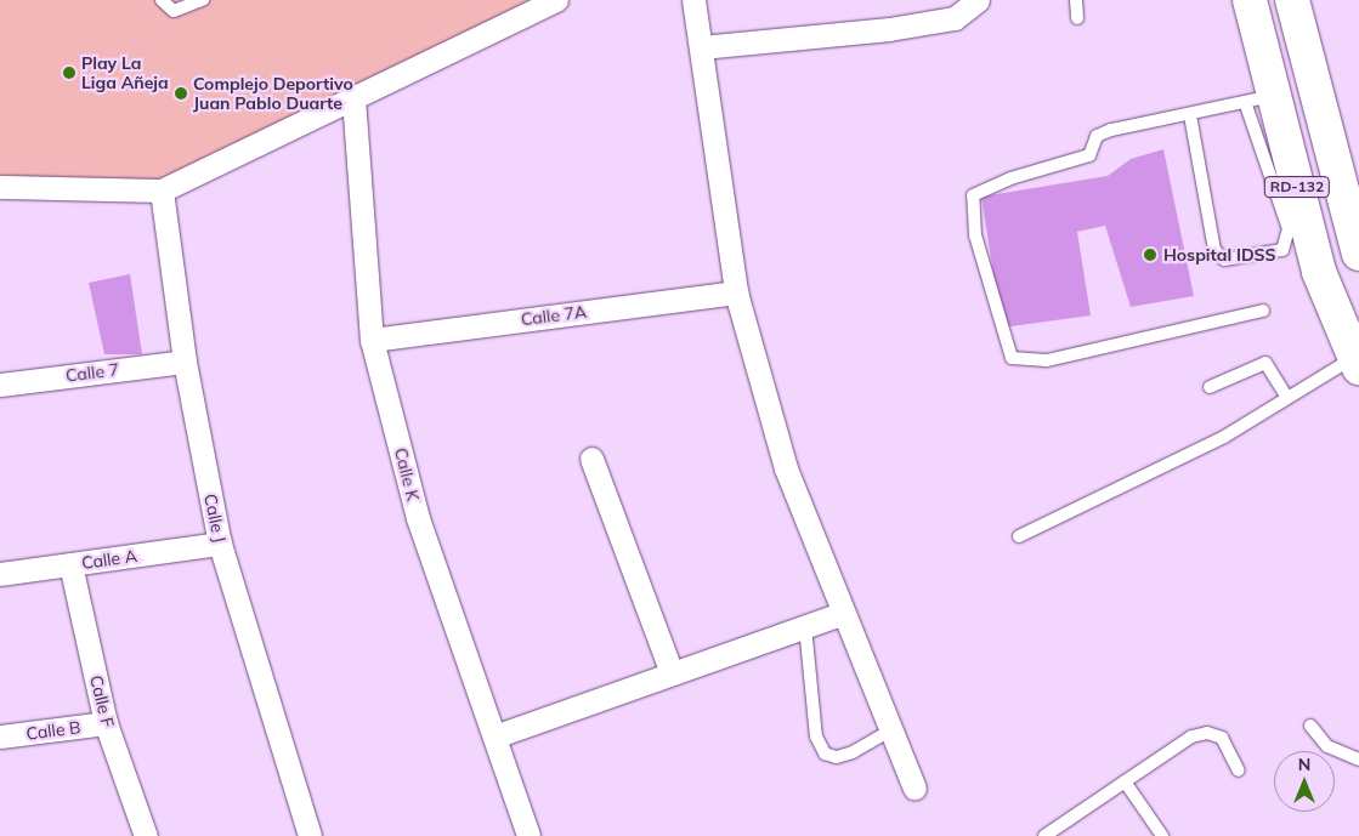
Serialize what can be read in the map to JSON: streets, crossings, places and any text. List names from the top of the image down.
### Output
{
  "streets": {
    "main road": ["RD-132"],
    "street": [
      "Calle 7A",
      "Calle 7",
      "Calle K",
      "Calle J",
      "Calle A",
      "Calle F",
      "Calle B"
    ]
  },
  "crossings": [
    ["Calle 7A", "Calle K"],
    ["Calle 7", "Calle J"],
    ["Calle J", "Calle A"],
    ["Calle A", "Calle F"],
    ["Calle F", "Calle B"]
  ],
  "places": ["Play La Liga Añeja", "Complejo Deportivo Juan Pablo Duarte", "Hospital IDSS"],
  "north": "top"
}
